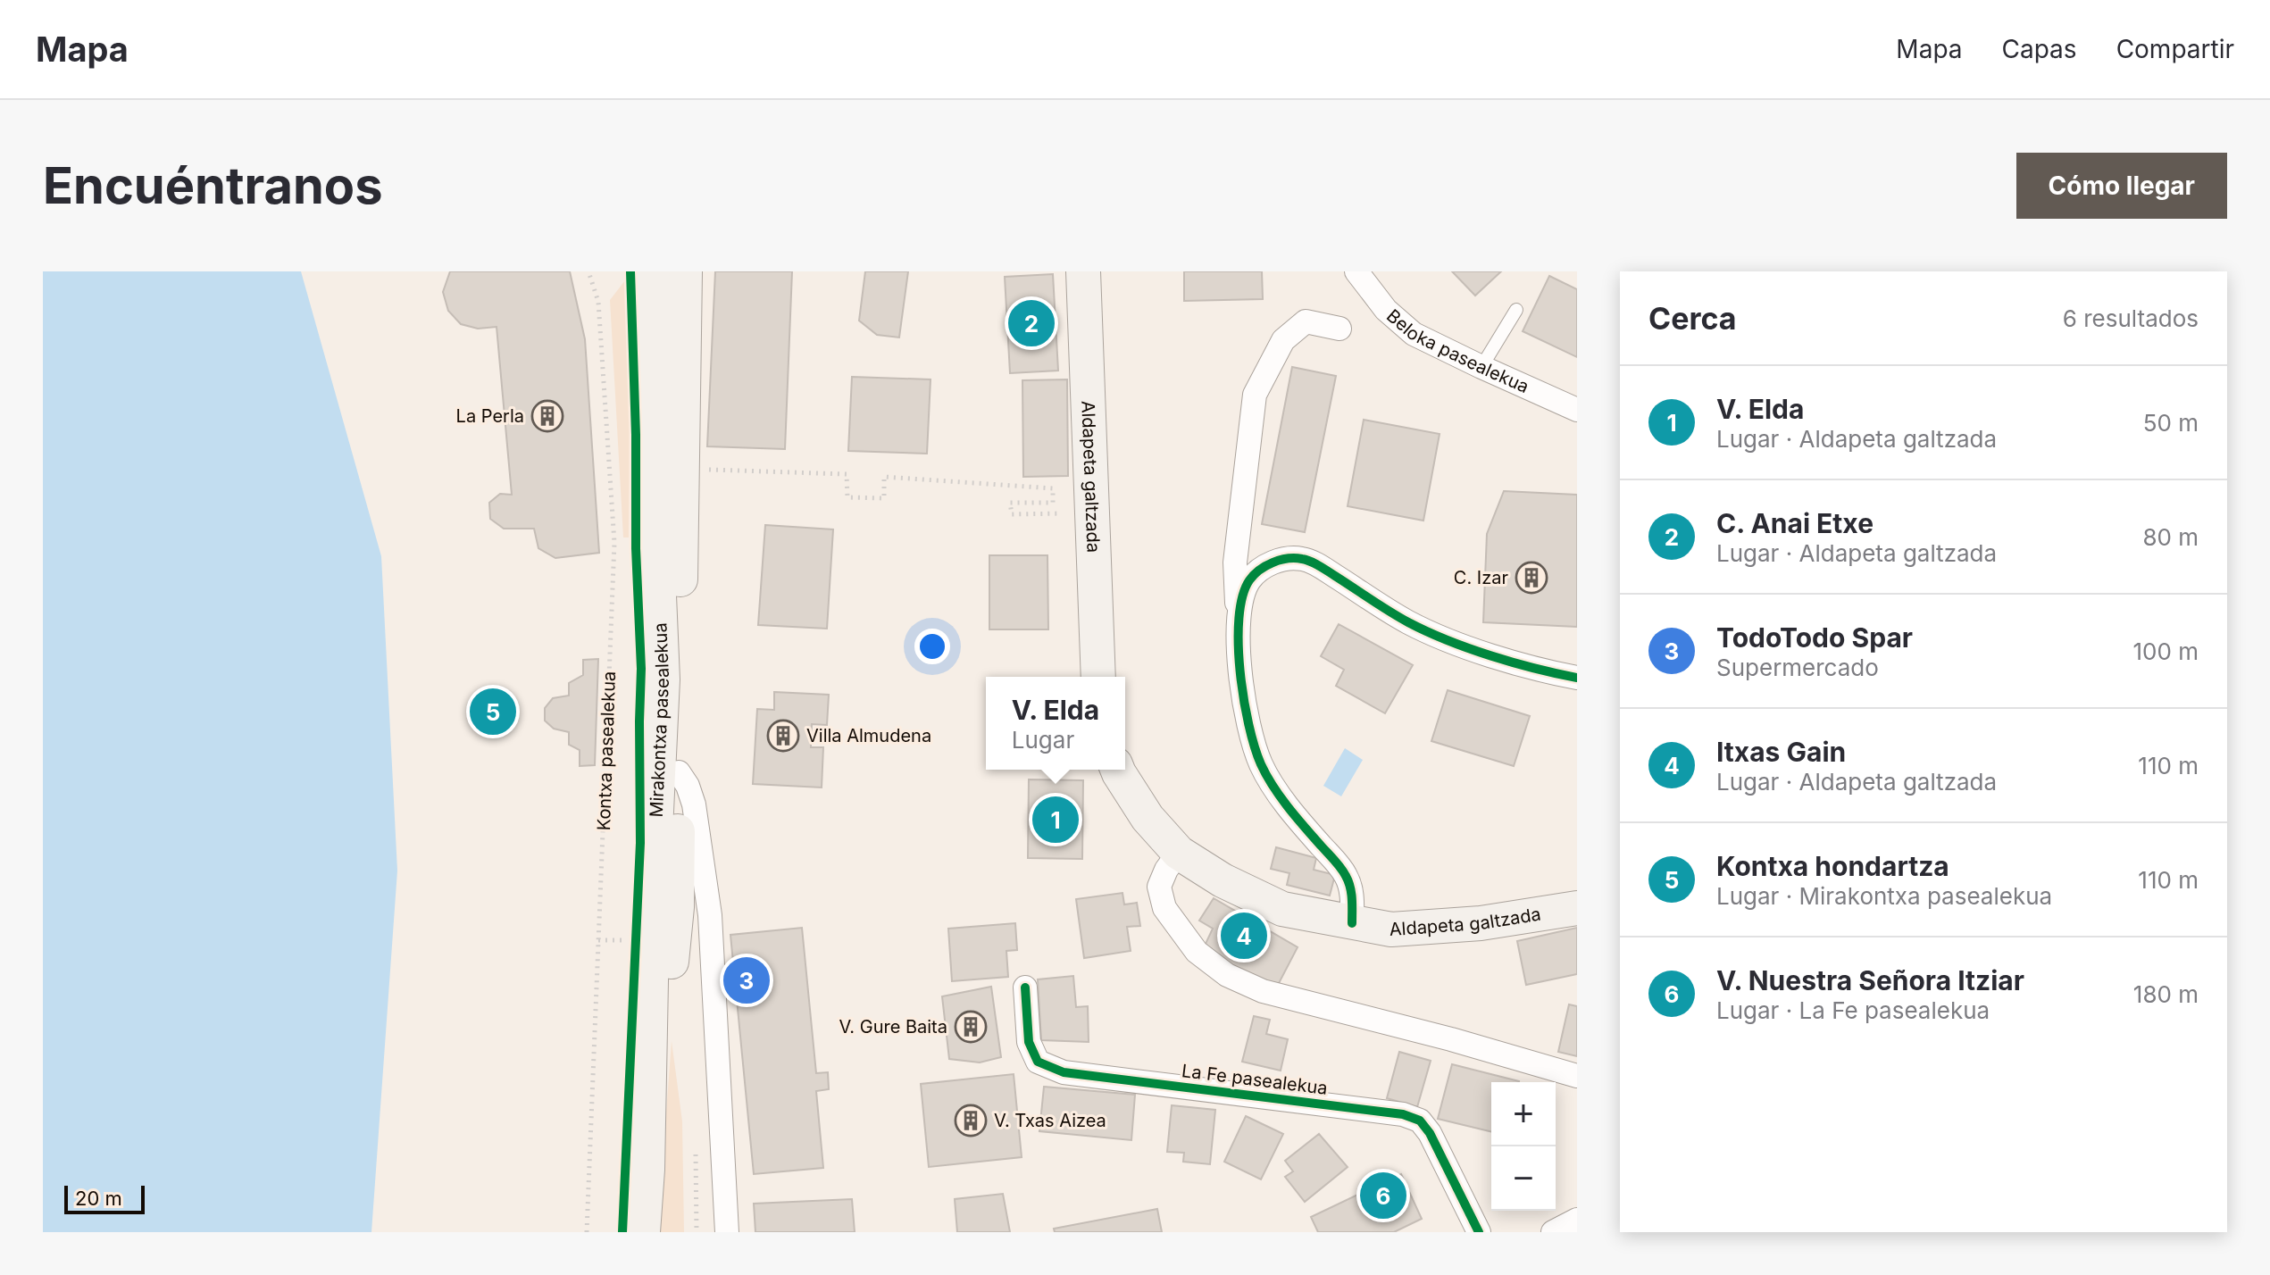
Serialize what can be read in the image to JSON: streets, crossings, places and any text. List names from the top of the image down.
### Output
{
  "streets": {
    "main road": ["Aldapeta galtzada", "Mirakontxa pasealekua"],
    "street": ["Beloka pasealekua", "La Fe pasealekua"],
    "path": ["Kontxa pasealekua"]
  },
  "places": {
    "building": [
      "La Perla",
      "C. Izar",
      "Villa Almudena",
      "V. Gure Baita",
      "V. Txas Aizea"
    ]
  },
  "scale_bar": "20 m",
  "page": {
    "header": "Mapa",
    "nav": ["Mapa", "Capas", "Compartir"],
    "buttons": "Cómo llegar",
    "title": "Encuéntranos",
    "heading": ["Cerca", "6 resultados"],
    "pins": [
      "2",
      "5",
      "1",
      "4",
      "3",
      "6"
    ],
    "list": [
      {
        "mark": "1",
        "name": "V. Elda",
        "note": "Lugar · Aldapeta galtzada",
        "value": "50 m"
      },
      {
        "mark": "2",
        "name": "C. Anai Etxe",
        "note": "Lugar · Aldapeta galtzada",
        "value": "80 m"
      },
      {
        "mark": "3",
        "name": "TodoTodo Spar",
        "note": "Supermercado",
        "value": "100 m"
      },
      {
        "mark": "4",
        "name": "Itxas Gain",
        "note": "Lugar · Aldapeta galtzada",
        "value": "110 m"
      },
      {
        "mark": "5",
        "name": "Kontxa hondartza",
        "note": "Lugar · Mirakontxa pasealekua",
        "value": "110 m"
      },
      {
        "mark": "6",
        "name": "V. Nuestra Señora Itziar",
        "note": "Lugar · La Fe pasealekua",
        "value": "180 m"
      }
    ],
    "popup": ["V. Elda", "Lugar"],
    "map_buttons": ["+", "−"],
    "scale": "20 m"
  }
}
